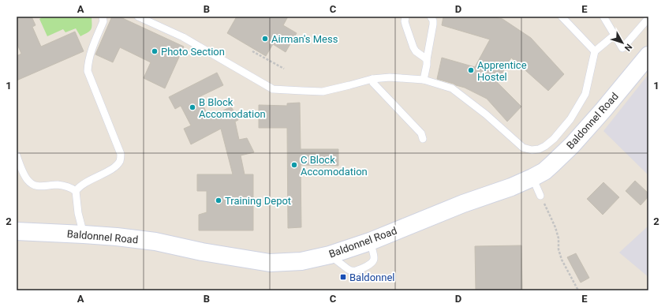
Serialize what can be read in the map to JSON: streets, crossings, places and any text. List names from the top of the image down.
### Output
{
  "streets": {
    "street": ["Baldonnel Road"]
  },
  "places": {
    "other": [
      "Airman's Mess",
      "Photo Section",
      "Apprentice Hostel",
      "B Block Accomodation",
      "C Block Accomodation",
      "Training Depot"
    ],
    "transit": ["Baldonnel"]
  },
  "north": "bottom right",
  "grid": {
    "columns": [
      "A",
      "B",
      "C",
      "D",
      "E"
    ],
    "rows": ["1", "2"]
  }
}
